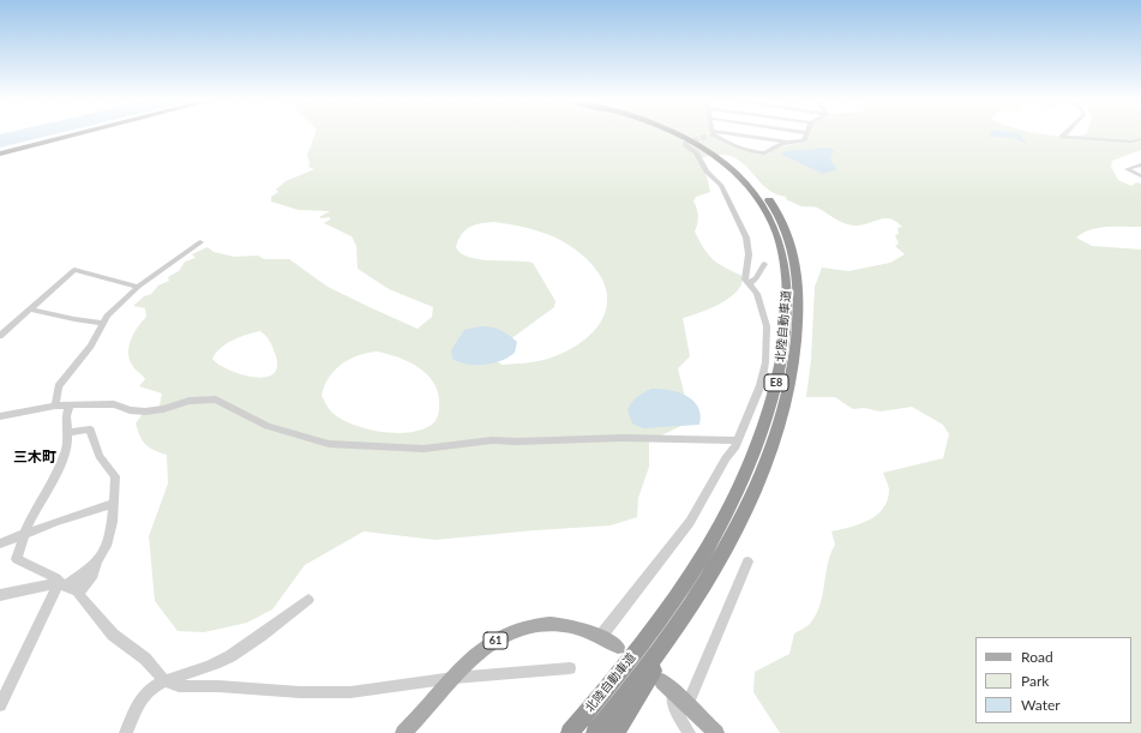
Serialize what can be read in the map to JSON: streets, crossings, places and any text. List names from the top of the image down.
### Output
{
  "streets": {
    "highway": ["北陸自動車道", "E8"],
    "main road": ["61"]
  },
  "districts": ["三木町"],
  "legend": ["Road", "Park", "Water"]
}
